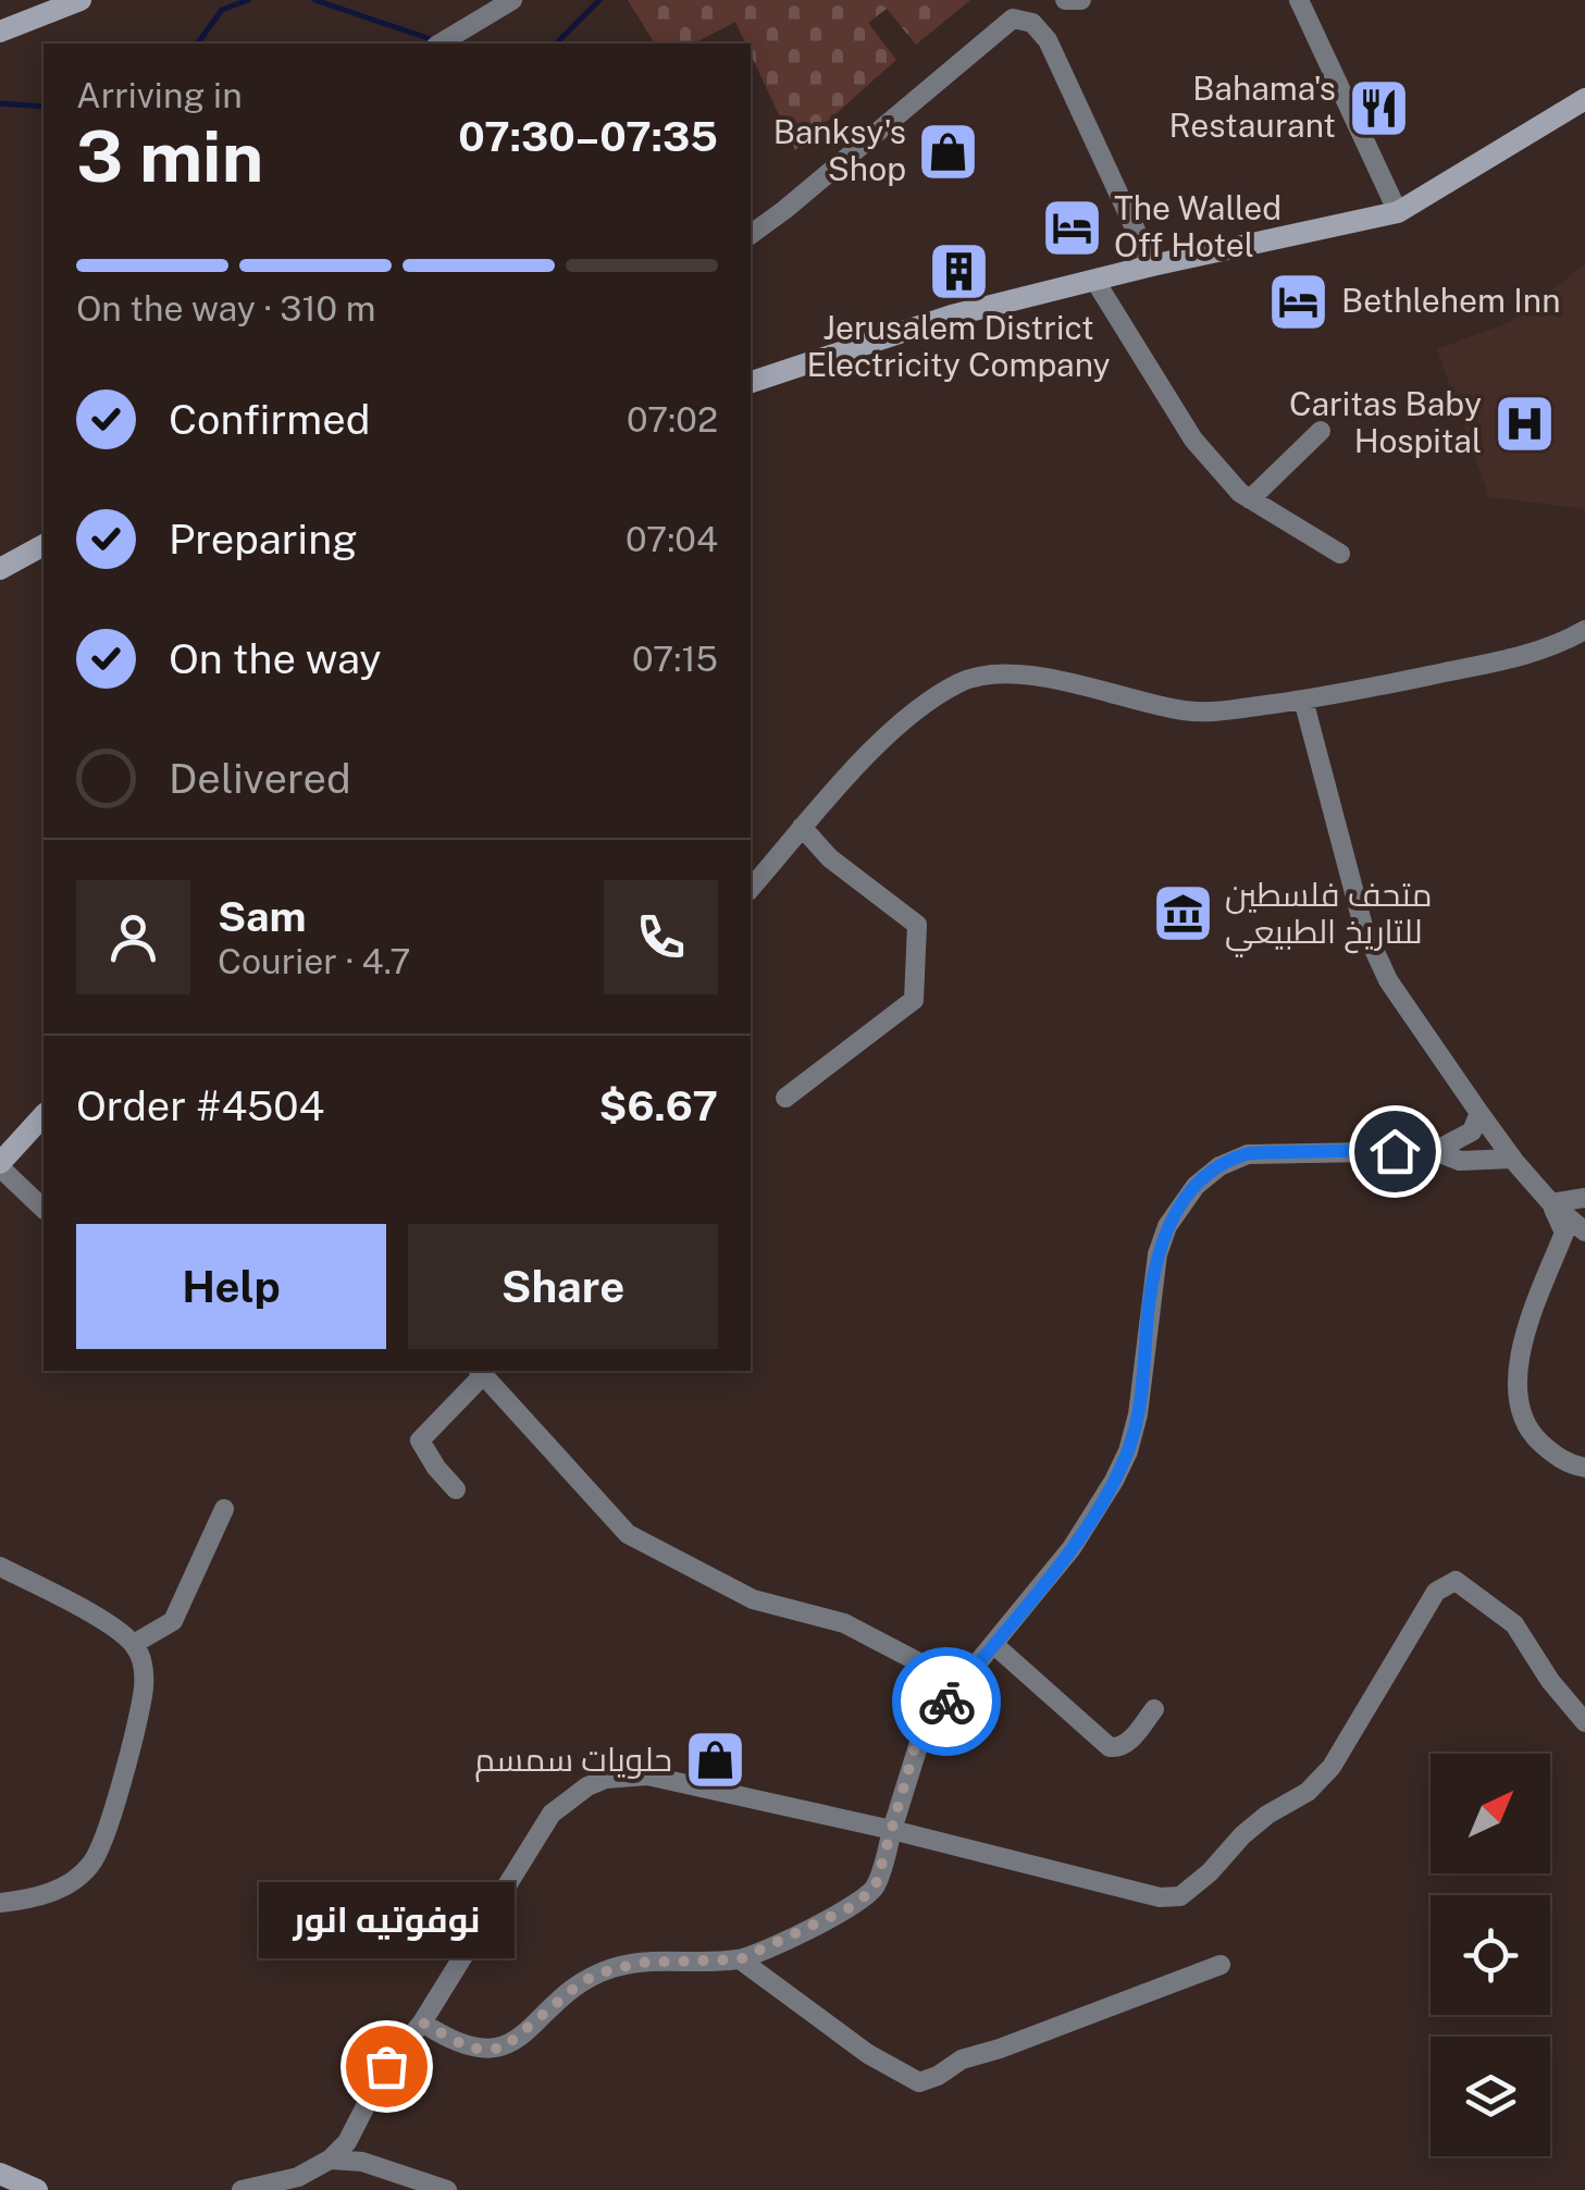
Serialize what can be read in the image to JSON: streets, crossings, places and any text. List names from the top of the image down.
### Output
{
  "places": {
    "restaurant": ["Bahama's Restaurant"],
    "shop": ["Banksy's Shop", "حلويات سمسم"],
    "hotel": ["The Walled Off Hotel", "Bethlehem Inn"],
    "building": ["Jerusalem District Electricity Company"],
    "hospital": ["Caritas Baby Hospital"],
    "museum": ["متحف فلسطين للتاريخ الطبيعي"],
    "other": ["نوفوتيه انور"]
  },
  "north": "top right",
  "page": {
    "heading": ["3 min", "Arriving in", "07:30–07:35"],
    "panel": [
      "Sam",
      "Courier · 4.7",
      "Order #4504",
      "$6.67"
    ],
    "bar": "On the way · 310 m",
    "list": [
      ["Confirmed", "07:02"],
      ["Preparing", "07:04"],
      ["On the way", "07:15"],
      "Delivered"
    ],
    "buttons": ["Help", "Share"],
    "bubble": "نوفوتيه انور"
  }
}
